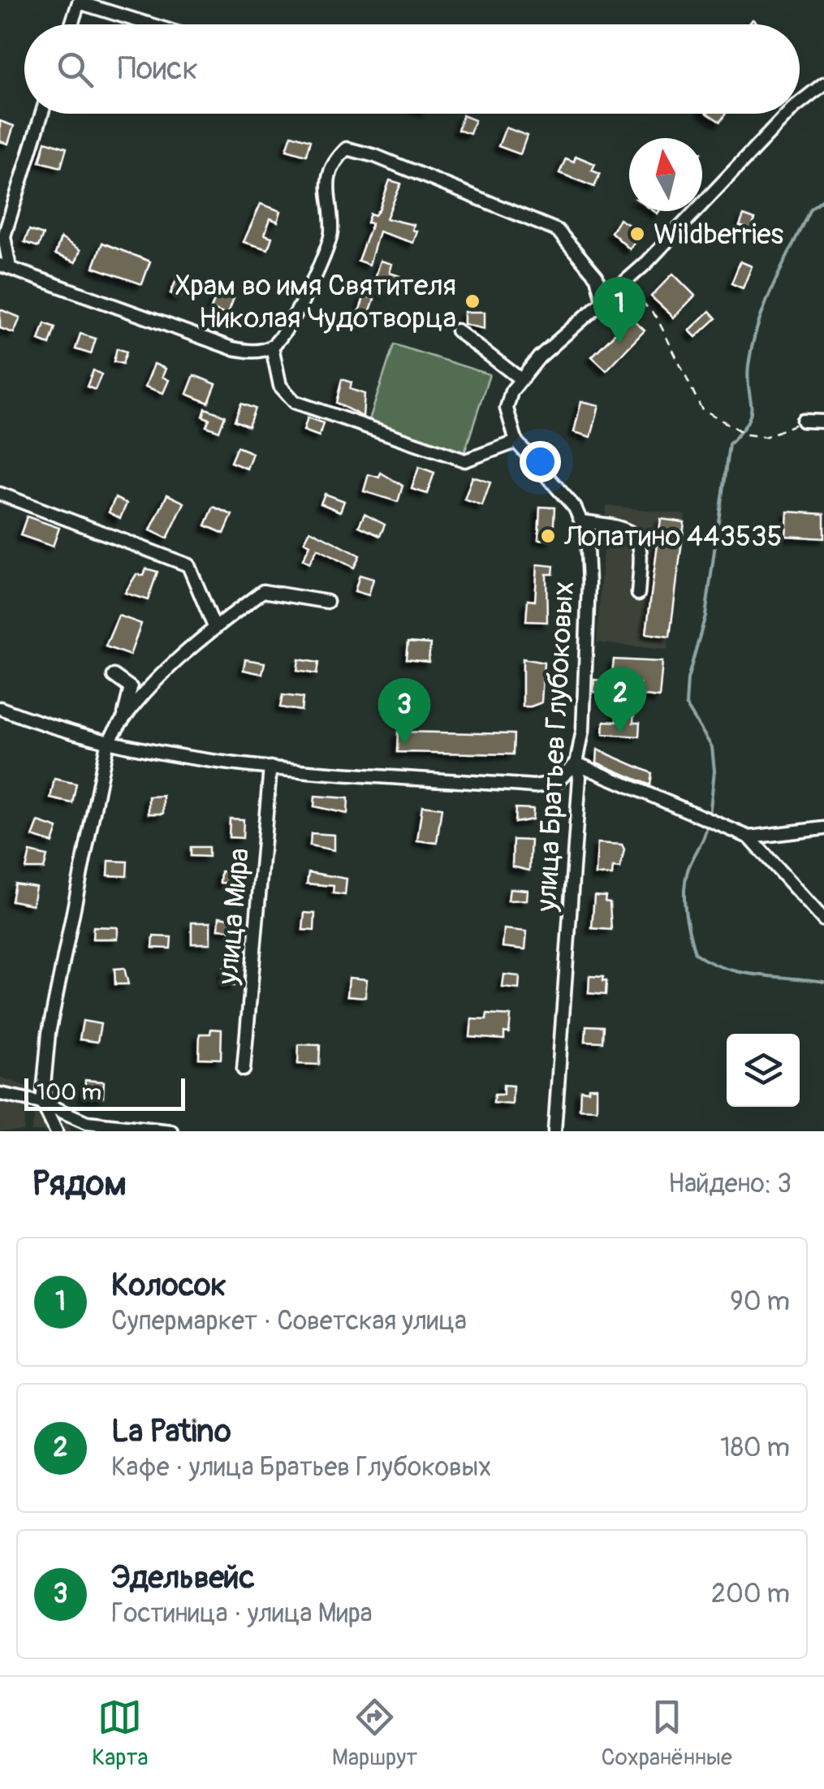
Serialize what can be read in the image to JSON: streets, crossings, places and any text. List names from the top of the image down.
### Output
{
  "streets": {
    "street": ["улица Братьев Глубоковых", "улица Мира"]
  },
  "places": ["Wildberries", "Храм во имя Святителя Николая Чудотворца", "Лопатино 443535"],
  "scale_bar": "100 m",
  "north": "top",
  "page": {
    "search": "Поиск",
    "pins": ["1", "2", "3"],
    "scale": "100 m",
    "heading": ["Рядом", "Найдено: 3"],
    "list": [
      {
        "mark": "1",
        "name": "Колосок",
        "note": "Супермаркет · Советская улица",
        "value": "90 m"
      },
      {
        "mark": "2",
        "name": "La Patino",
        "note": "Кафе · улица Братьев Глубоковых",
        "value": "180 m"
      },
      {
        "mark": "3",
        "name": "Эдельвейс",
        "note": "Гостиница · улица Мира",
        "value": "200 m"
      }
    ],
    "nav": ["Карта", "Маршрут", "Сохранённые"]
  }
}
